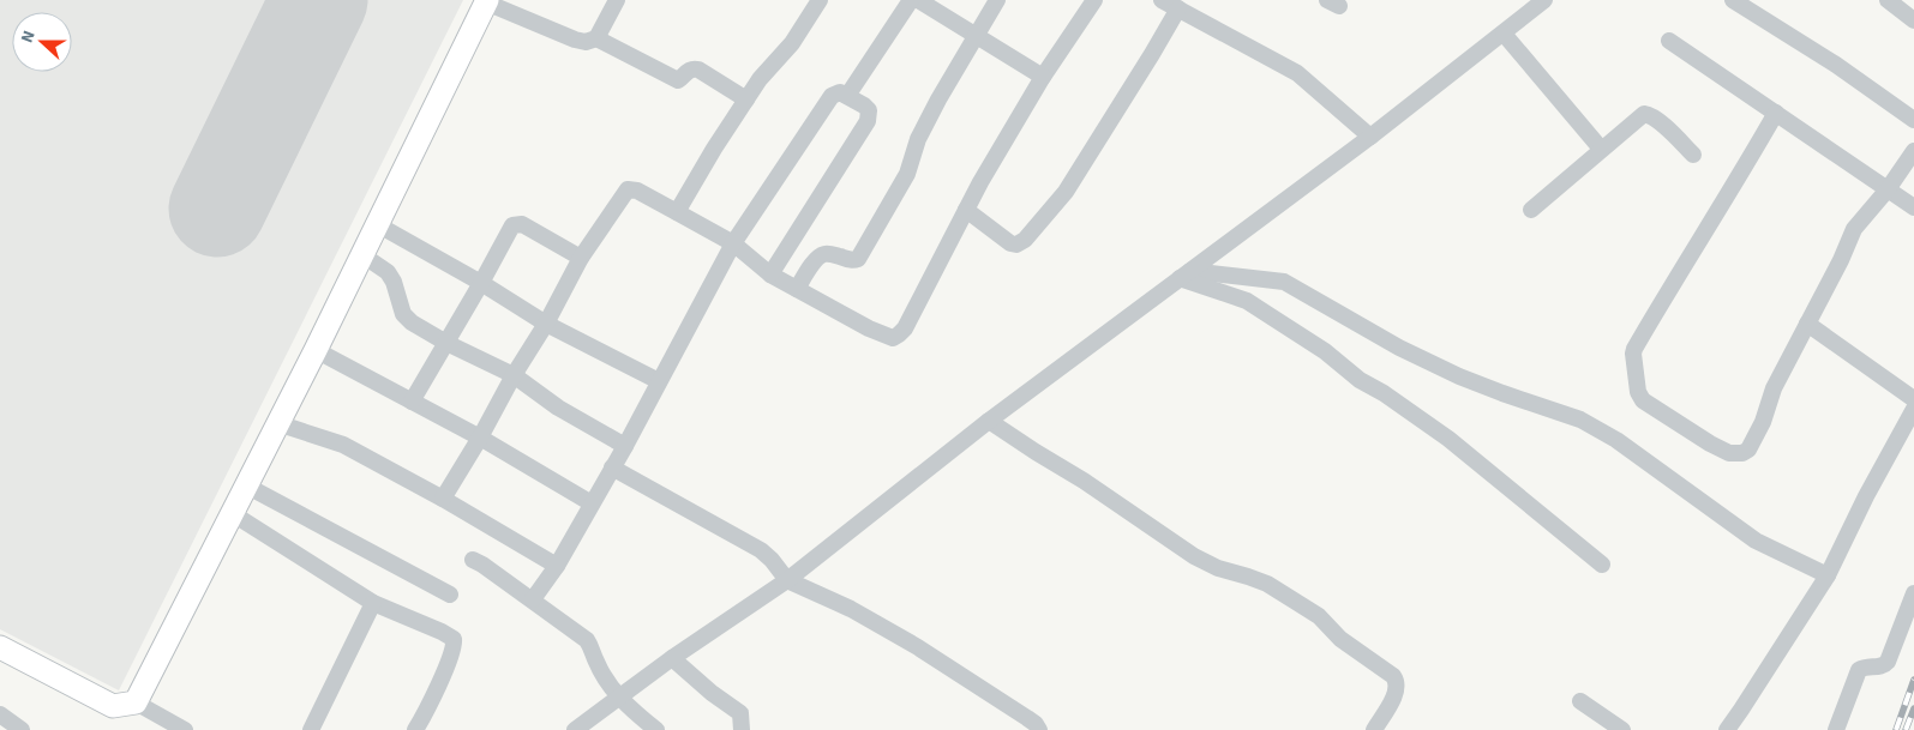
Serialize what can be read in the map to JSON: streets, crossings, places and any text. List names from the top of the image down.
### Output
{
  "north": "left"
}
